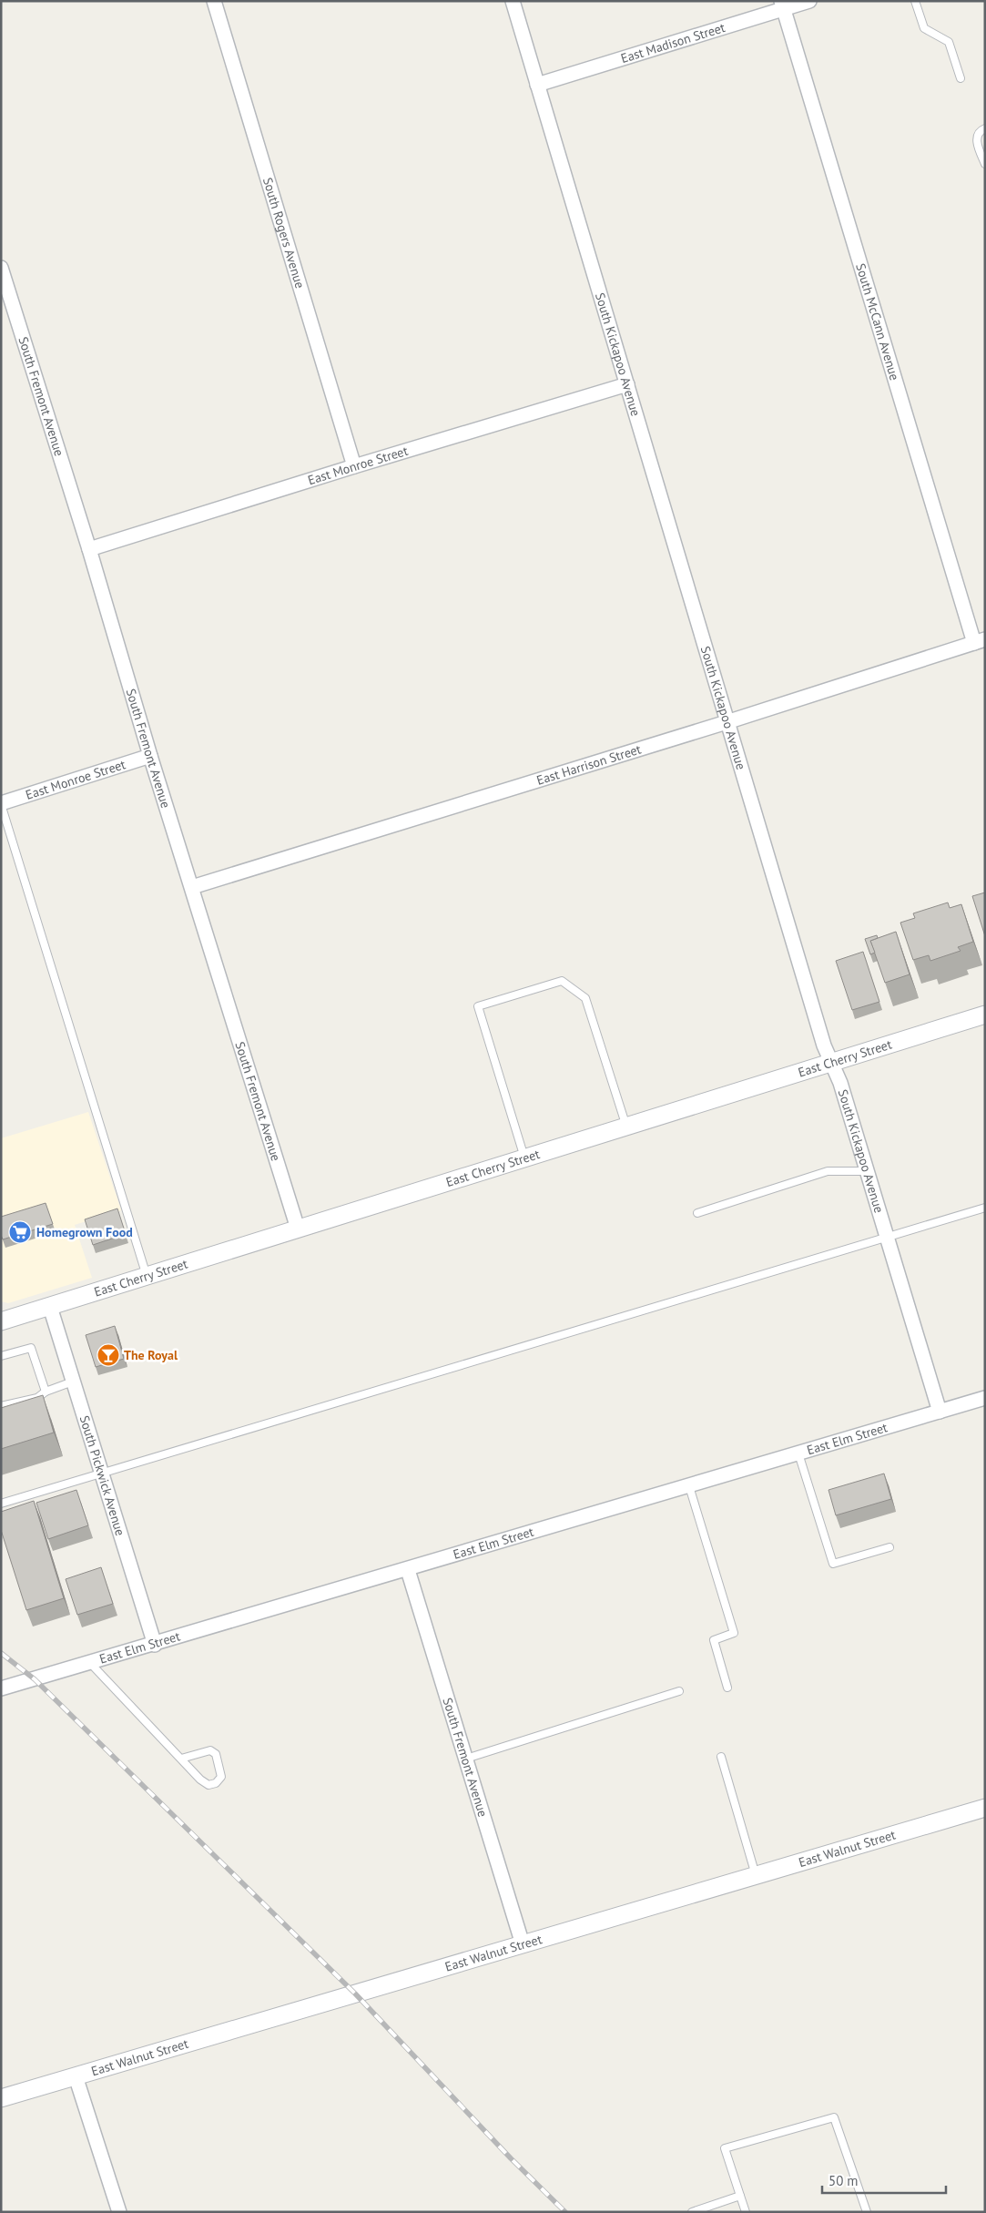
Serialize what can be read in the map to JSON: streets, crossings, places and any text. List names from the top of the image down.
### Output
{
  "streets": {
    "street": [
      "East Madison Street",
      "South Rogers Avenue",
      "South McCann Avenue",
      "South Kickapoo Avenue",
      "South Fremont Avenue",
      "East Monroe Street",
      "East Harrison Street",
      "East Cherry Street",
      "East Elm Street",
      "South Pickwick Avenue",
      "East Walnut Street"
    ]
  },
  "crossings": [
    ["East Madison Street", "South McCann Avenue"],
    ["East Madison Street", "South Kickapoo Avenue"],
    ["South Rogers Avenue", "East Monroe Street"],
    ["South McCann Avenue", "East Harrison Street"],
    ["South Kickapoo Avenue", "East Monroe Street"],
    ["South Kickapoo Avenue", "East Harrison Street"],
    ["South Kickapoo Avenue", "East Cherry Street"],
    ["South Kickapoo Avenue", "East Elm Street"],
    ["South Fremont Avenue", "East Monroe Street"],
    ["South Fremont Avenue", "East Harrison Street"],
    ["South Fremont Avenue", "East Cherry Street"],
    ["South Fremont Avenue", "East Elm Street"],
    ["South Fremont Avenue", "East Walnut Street"],
    ["East Cherry Street", "South Pickwick Avenue"],
    ["East Elm Street", "South Pickwick Avenue"]
  ],
  "places": {
    "supermarket": ["Homegrown Food"],
    "bar": ["The Royal"]
  },
  "scale_bar": "50 m"
}
